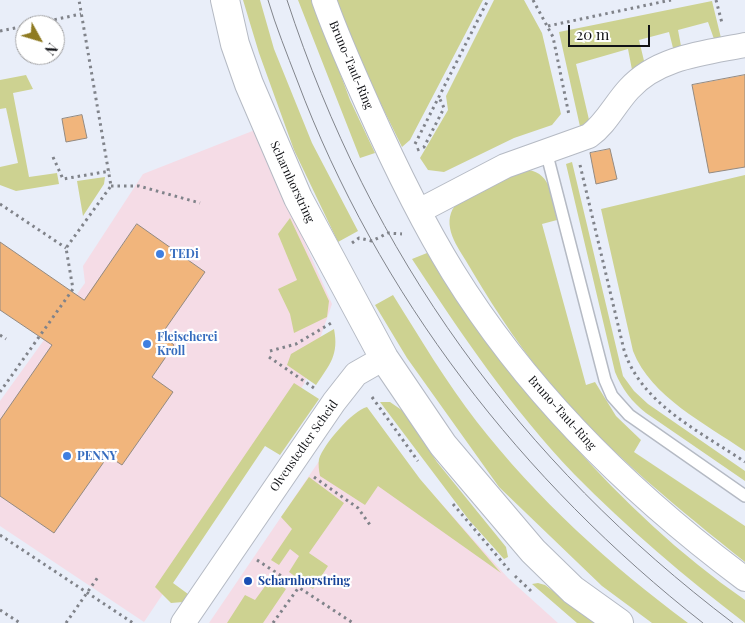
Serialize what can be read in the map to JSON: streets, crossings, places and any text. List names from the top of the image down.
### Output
{
  "streets": {
    "street": ["Bruno-Taut-Ring", "Scharnhorstring", "Olvenstedter Scheid"]
  },
  "crossings": [
    ["Scharnhorstring", "Olvenstedter Scheid"]
  ],
  "places": [
    "TEDi",
    "Fleischerei Kroll",
    "PENNY",
    "Scharnhorstring"
  ],
  "scale_bar": "20 m",
  "north": "bottom right"
}
